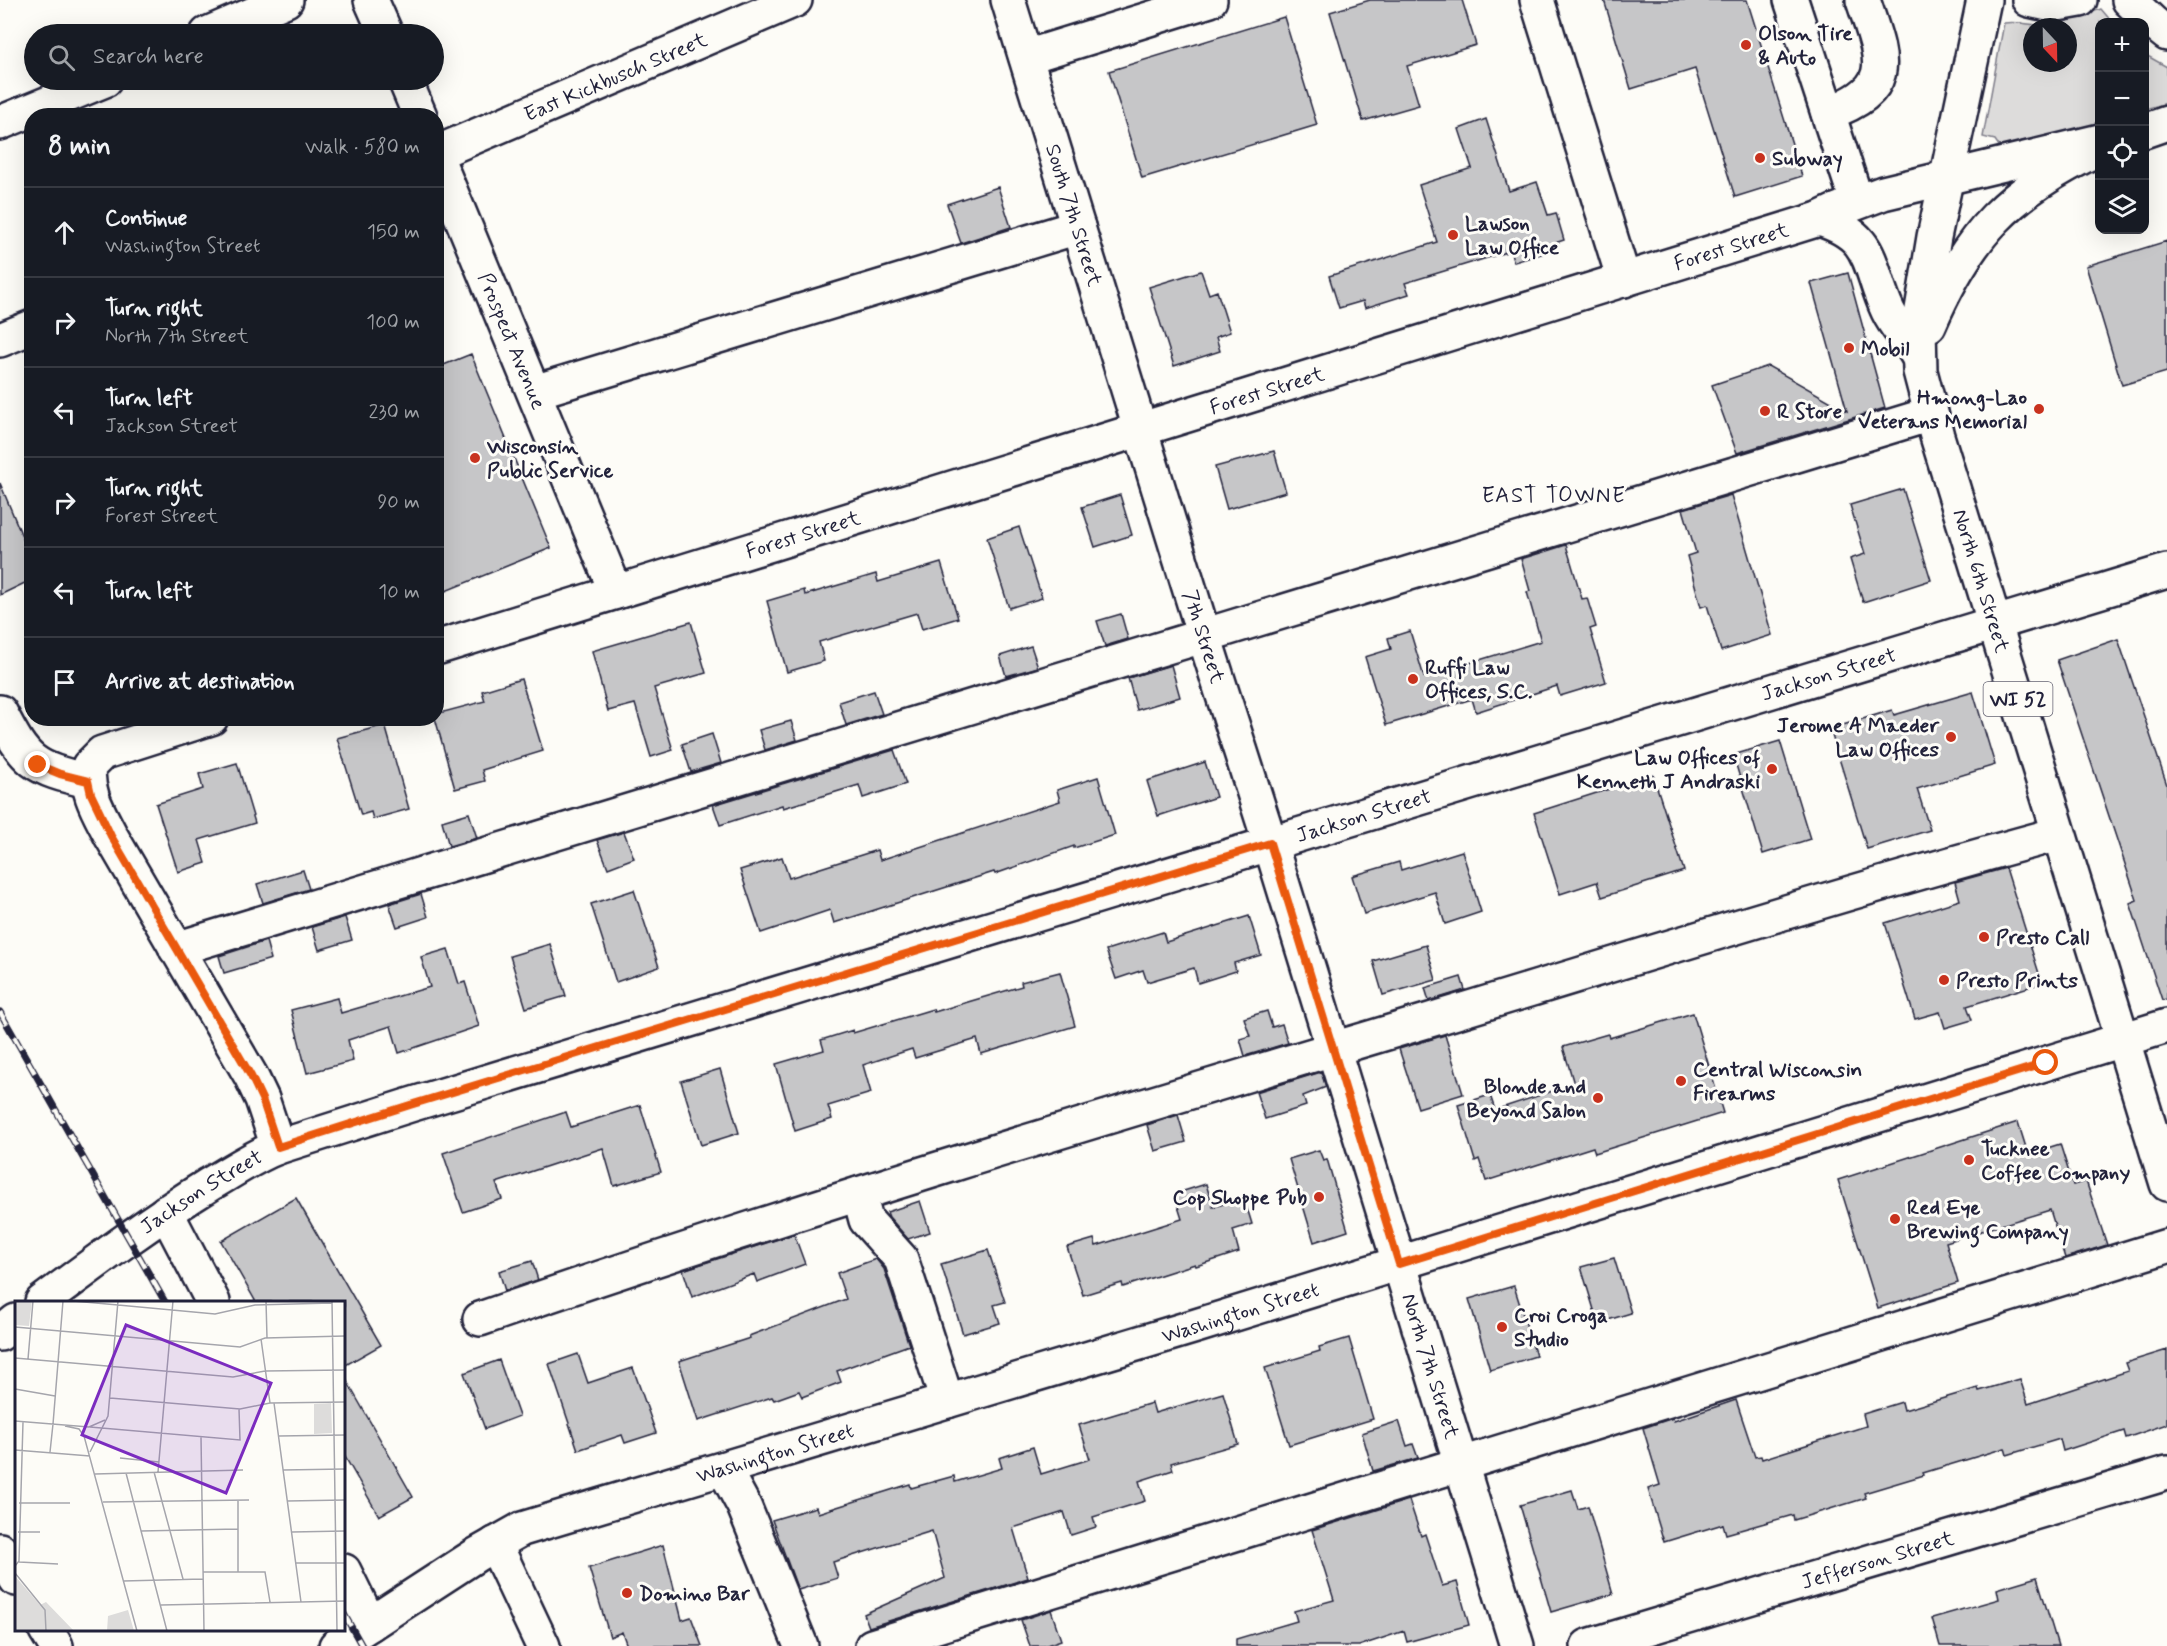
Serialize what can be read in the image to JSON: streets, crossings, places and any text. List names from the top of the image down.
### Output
{
  "streets": {
    "street": [
      "East Kickbusch Street",
      "South 7th Street",
      "Forest Street",
      "Prospect Avenue",
      "North 6th Street",
      "7th Street",
      "Jackson Street",
      "WI 52",
      "Washington Street",
      "North 7th Street",
      "Jefferson Street"
    ]
  },
  "crossings": [
    ["South 7th Street", "Forest Street"],
    ["South 7th Street", "7th Street"],
    ["Forest Street", "Prospect Avenue"],
    ["Forest Street", "North 6th Street"],
    ["Forest Street", "7th Street"],
    ["North 6th Street", "Jackson Street"],
    ["North 6th Street", "WI 52"],
    ["North 6th Street", "Washington Street"],
    ["7th Street", "Jackson Street"],
    ["7th Street", "North 7th Street"],
    ["Jackson Street", "North 7th Street"],
    ["Washington Street", "North 7th Street"]
  ],
  "districts": ["EAST TOWNE"],
  "places": [
    "Olson Tire & Auto",
    "Subway",
    "Lawson Law Office",
    "Mobil",
    "Hmong-Lao Veterans Memorial",
    "R Store",
    "Wisconsin Public Service",
    "Ruffi Law Offices, S.C.",
    "Jerome A Maeder Law Offices",
    "Law Offices of Kenneth J Andraski",
    "Presto Call",
    "Presto Prints",
    "Central Wisconsin Firearms",
    "Blonde and Beyond Salon",
    "Tucknee Coffee Company",
    "Cop Shoppe Pub",
    "Red Eye Brewing Company",
    "Croi Croga Studio",
    "Domino Bar"
  ],
  "north": "bottom",
  "page": {
    "map_buttons": ["+", "−"],
    "search": "Search here",
    "heading": ["8 min", "Walk · 580 m"],
    "list": [
      ["Continue", "Washington Street", "150 m"],
      ["Turn right", "North 7th Street", "100 m"],
      ["Turn left", "Jackson Street", "230 m"],
      ["Turn right", "Forest Street", "90 m"],
      ["Turn left", "10 m"],
      "Arrive at destination"
    ]
  }
}
